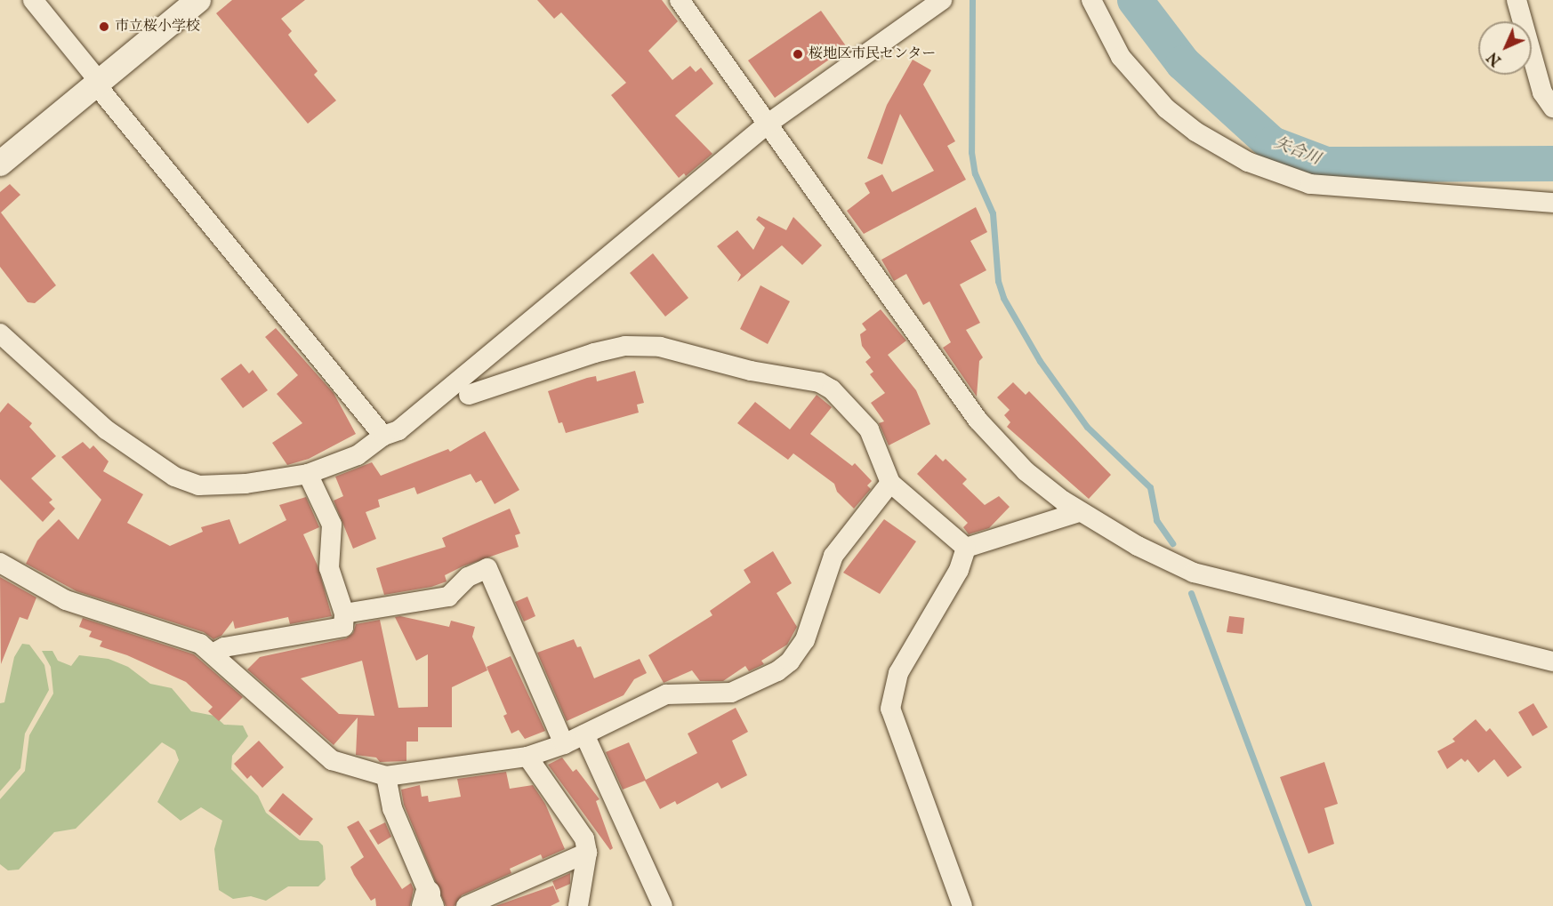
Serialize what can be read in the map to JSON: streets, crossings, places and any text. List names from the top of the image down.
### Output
{
  "water": ["矢合川"],
  "places": ["市立桜小学校", "桜地区市民センター"],
  "north": "bottom left"
}
